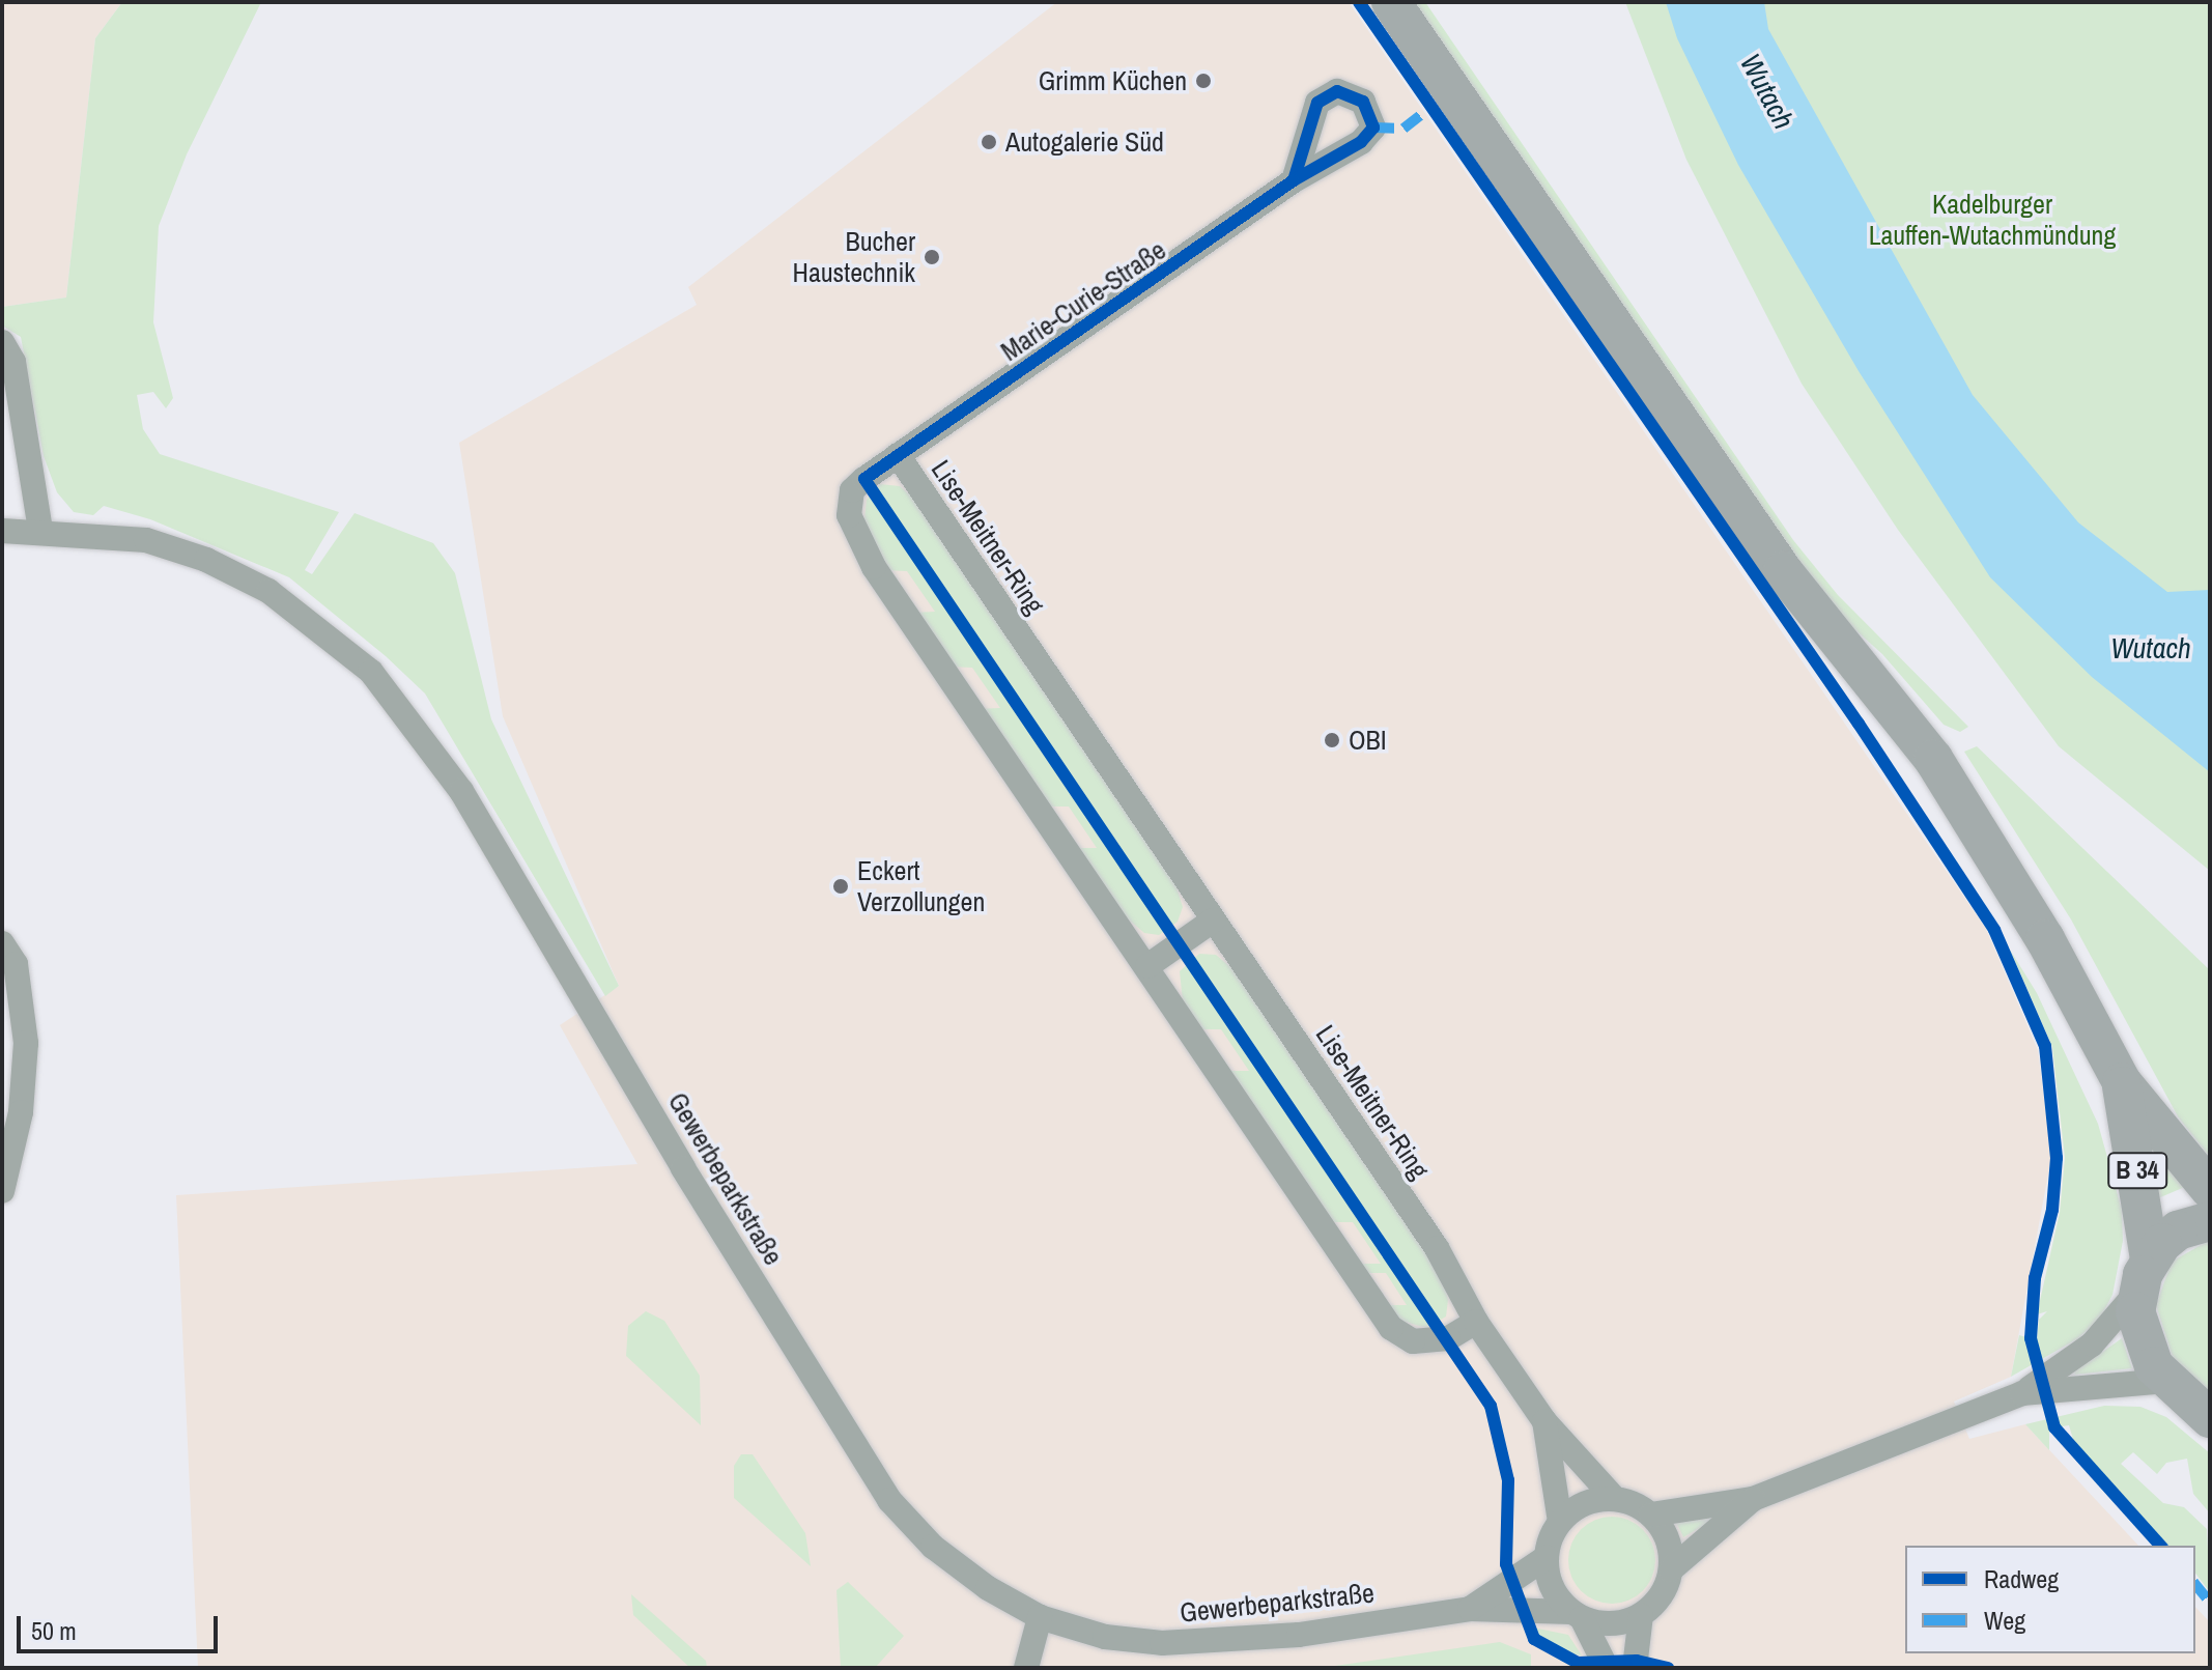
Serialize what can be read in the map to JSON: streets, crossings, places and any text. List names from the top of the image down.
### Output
{
  "streets": {
    "main road": ["B 34"],
    "street": ["Marie-Curie-Straße", "Lise-Meitner-Ring", "Gewerbeparkstraße"]
  },
  "crossings": [
    ["Marie-Curie-Straße", "Lise-Meitner-Ring"],
    ["Lise-Meitner-Ring", "Gewerbeparkstraße"]
  ],
  "water": ["Wutach"],
  "parks": ["Kadelburger Lauffen-Wutachmündung"],
  "places": [
    "Grimm Küchen",
    "Autogalerie Süd",
    "Bucher Haustechnik",
    "OBI",
    "Eckert Verzollungen"
  ],
  "legend": ["Radweg", "Weg"],
  "scale_bar": "50 m"
}
